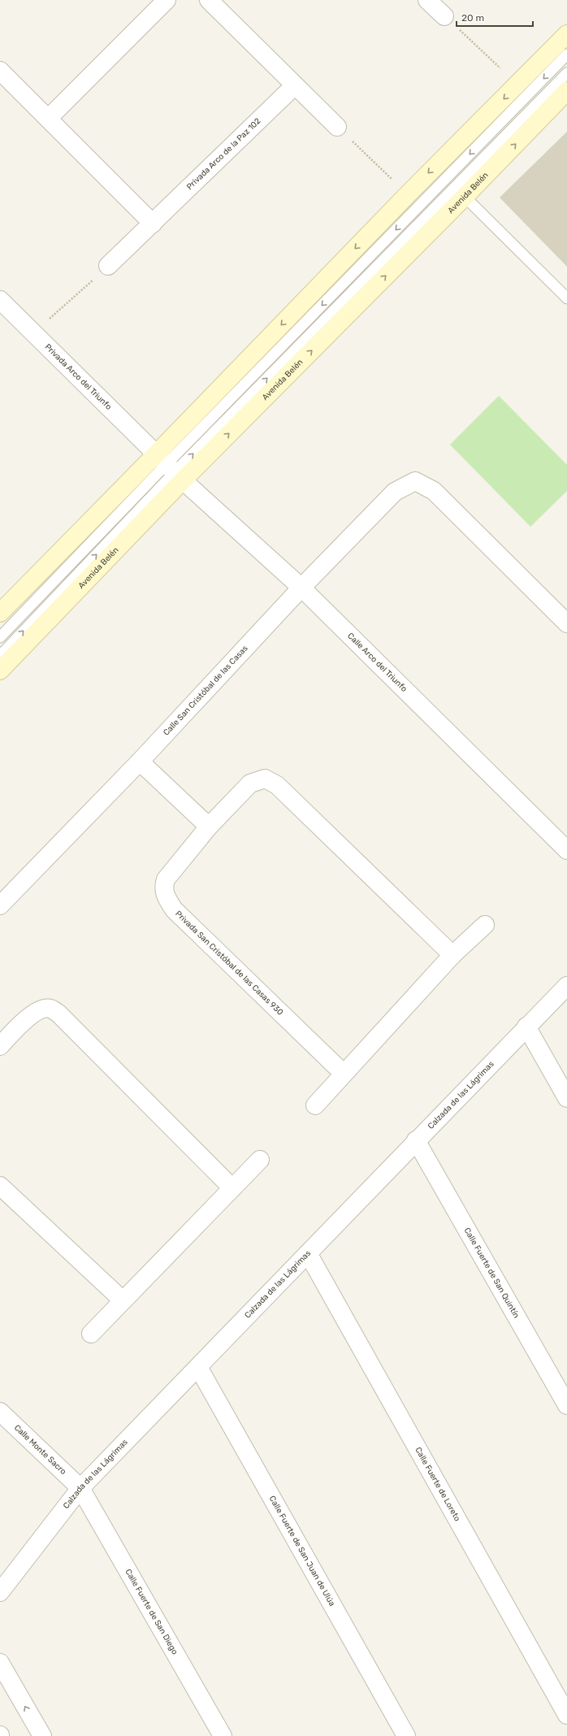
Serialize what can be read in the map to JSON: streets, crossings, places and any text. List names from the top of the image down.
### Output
{
  "streets": {
    "main road": ["Avenida Belén"],
    "street": [
      "Privada Arco de la Paz 102",
      "Privada Arco del Triunfo",
      "Calle Arco del Triunfo",
      "Calle San Cristóbal de las Casas",
      "Privada San Cristóbal de las Casas 930",
      "Calzada de las Lágrimas",
      "Calle Fuerte de San Quintín",
      "Calle Monte Sacro",
      "Calle Fuerte de Loreto",
      "Calle Fuerte de San Juan de Ulúa",
      "Calle Fuerte de San Diego"
    ]
  },
  "crossings": [
    ["Avenida Belén", "Privada Arco del Triunfo"],
    ["Avenida Belén", "Calle Arco del Triunfo"],
    ["Privada Arco del Triunfo", "Calle Arco del Triunfo"],
    ["Calle Arco del Triunfo", "Calle San Cristóbal de las Casas"],
    ["Calzada de las Lágrimas", "Calle Fuerte de San Quintín"],
    ["Calzada de las Lágrimas", "Calle Monte Sacro"],
    ["Calzada de las Lágrimas", "Calle Fuerte de Loreto"],
    ["Calzada de las Lágrimas", "Calle Fuerte de San Juan de Ulúa"],
    ["Calzada de las Lágrimas", "Calle Fuerte de San Diego"],
    ["Calle Monte Sacro", "Calle Fuerte de San Diego"]
  ],
  "scale_bar": "20 m"
}
